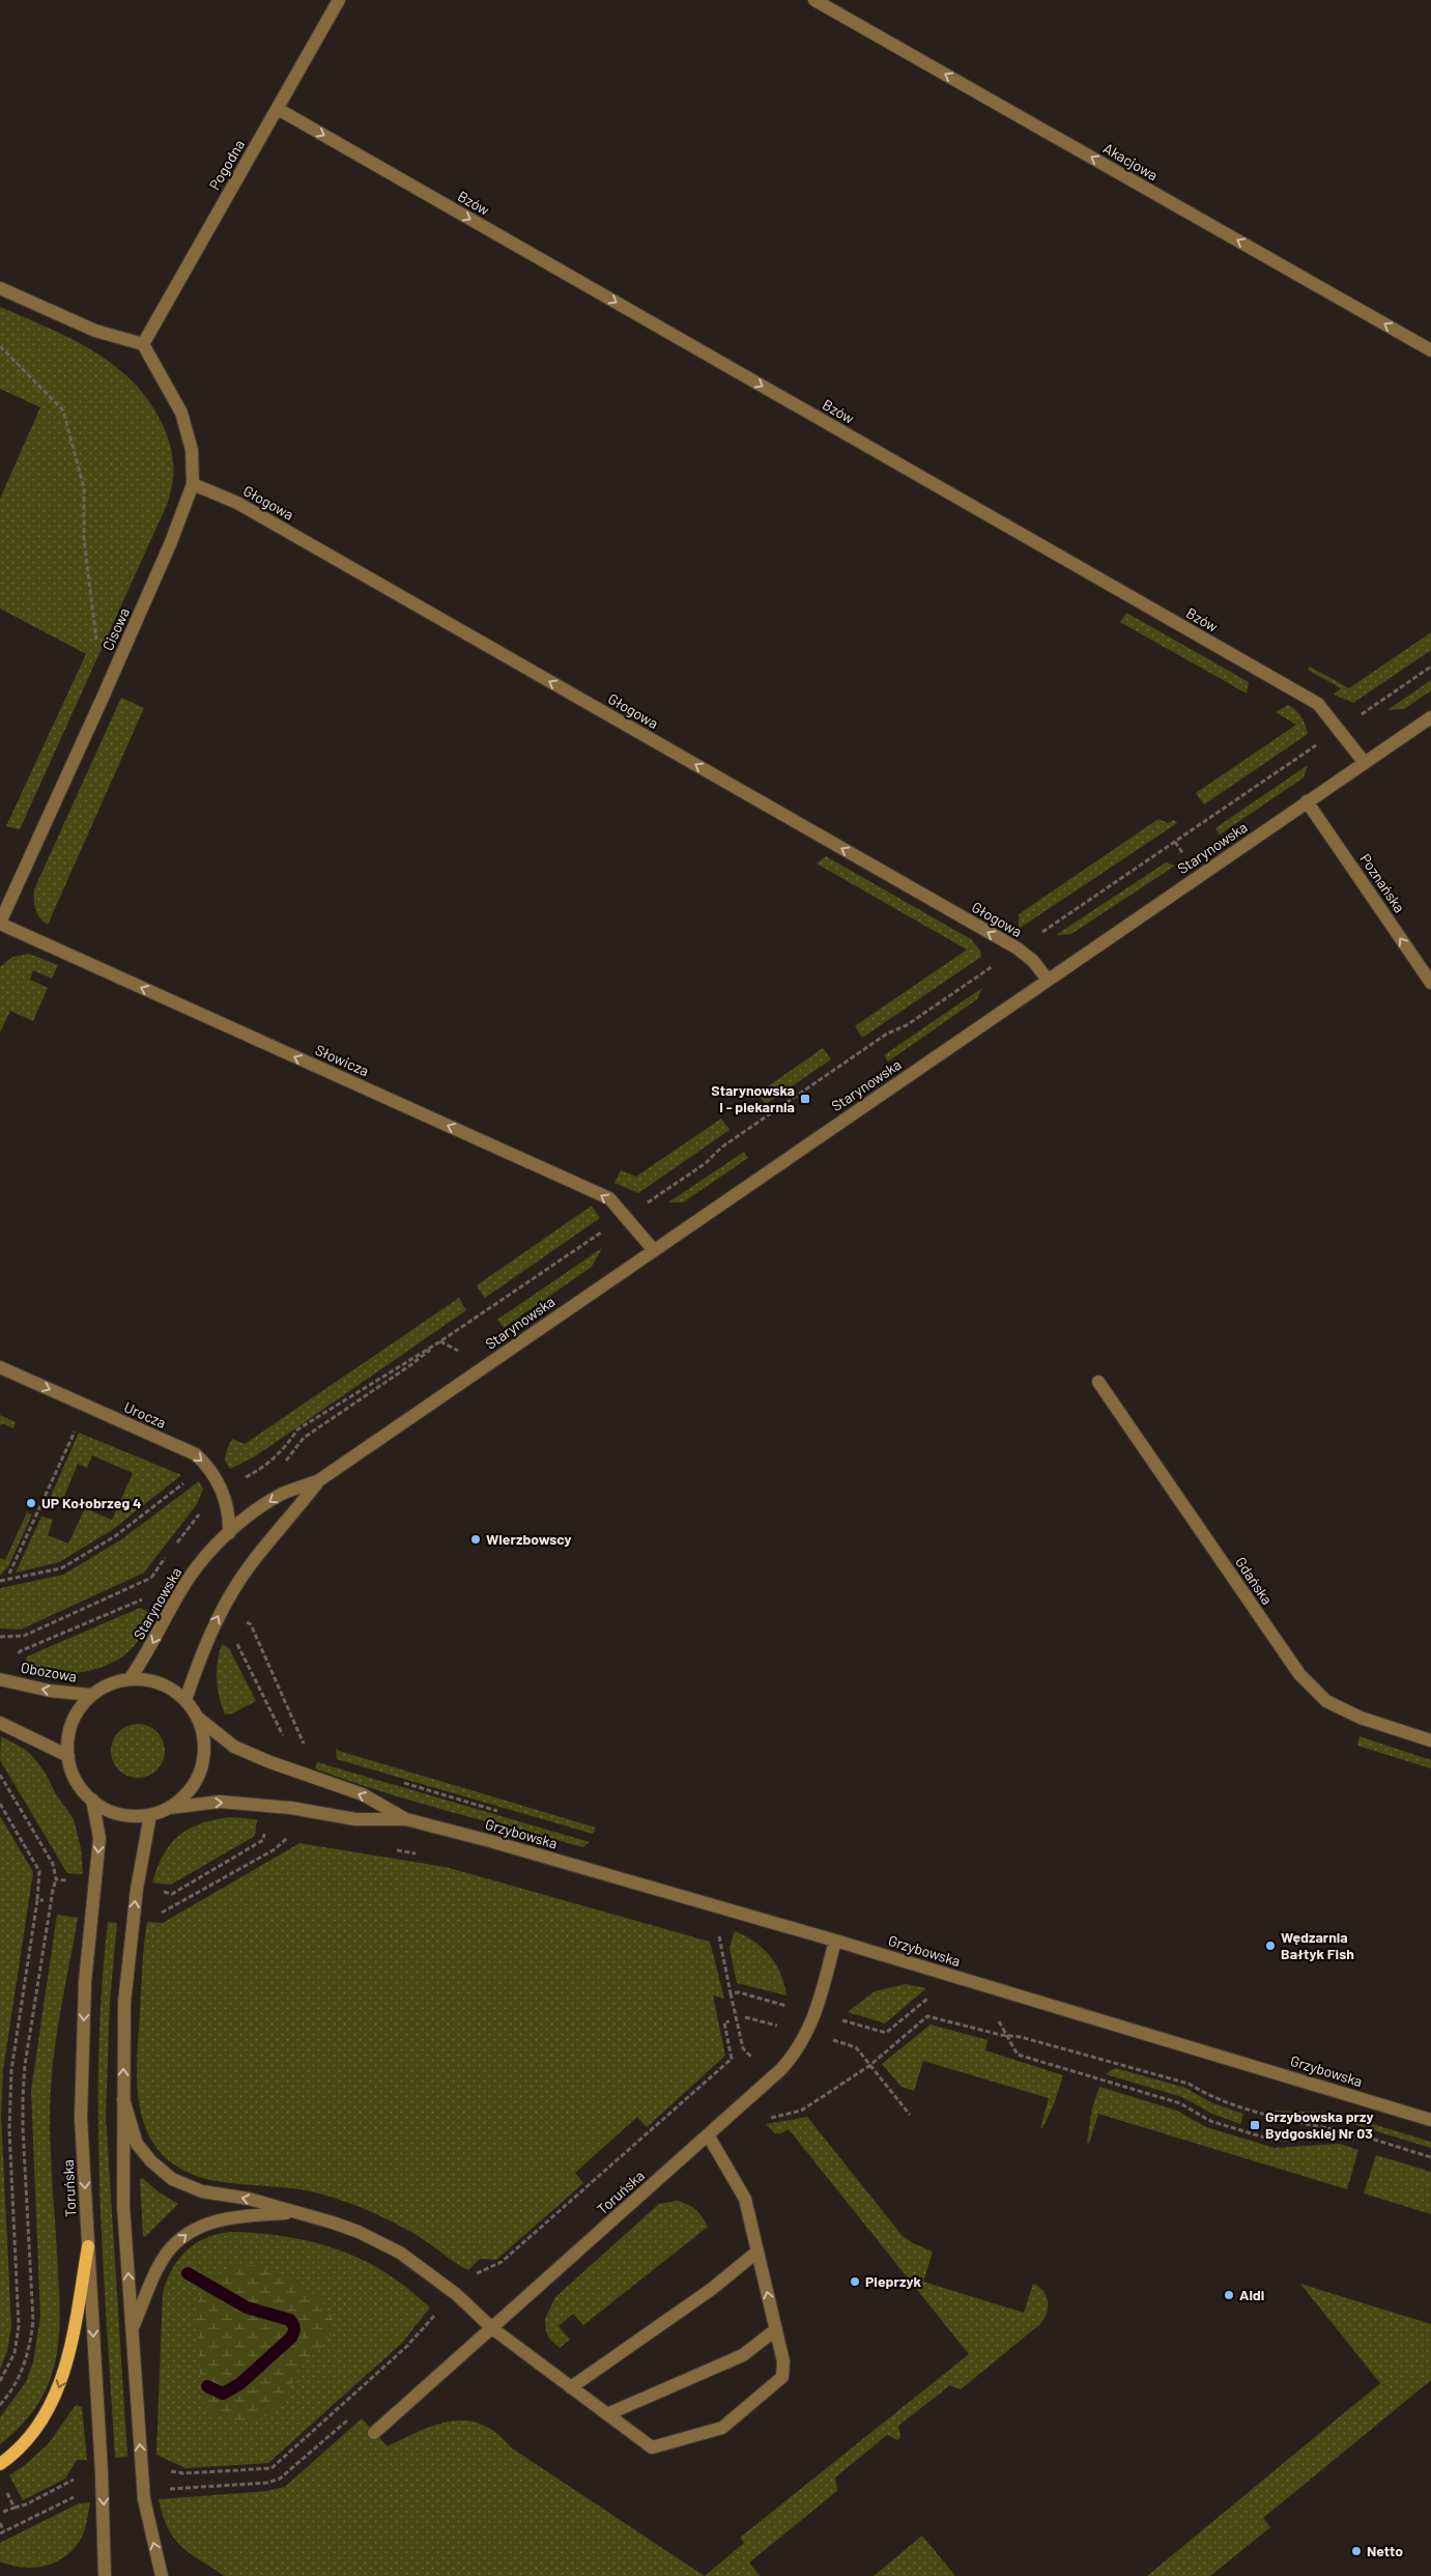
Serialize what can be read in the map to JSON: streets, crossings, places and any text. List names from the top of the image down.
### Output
{
  "streets": {
    "street": [
      "Akacjowa",
      "Pogodna",
      "Bzów",
      "Głogowa",
      "Cisowa",
      "Starynowska",
      "Poznańska",
      "Słowicza",
      "Urocza",
      "Gdańska",
      "Obozowa",
      "Grzybowska",
      "Toruńska"
    ]
  },
  "crossings": [
    ["Pogodna", "Bzów"],
    ["Pogodna", "Cisowa"],
    ["Bzów", "Starynowska"],
    ["Głogowa", "Cisowa"],
    ["Głogowa", "Starynowska"],
    ["Cisowa", "Słowicza"],
    ["Starynowska", "Poznańska"],
    ["Starynowska", "Słowicza"],
    ["Starynowska", "Urocza"],
    ["Starynowska", "Obozowa"],
    ["Starynowska", "Grzybowska"],
    ["Starynowska", "Toruńska"],
    ["Obozowa", "Grzybowska"],
    ["Obozowa", "Toruńska"],
    ["Grzybowska", "Toruńska"]
  ],
  "one_way": [
    "Akacjowa",
    "Bzów",
    "Głogowa",
    "Poznańska",
    "Słowicza",
    "Urocza"
  ],
  "places": {
    "transit": ["Starynowska I - piekarnia", "Grzybowska przy Bydgoskiej Nr 03"],
    "other": [
      "UP Kołobrzeg 4",
      "Wierzbowscy",
      "Wędzarnia Bałtyk Fish",
      "Pieprzyk",
      "Aldi",
      "Netto"
    ]
  }
}
